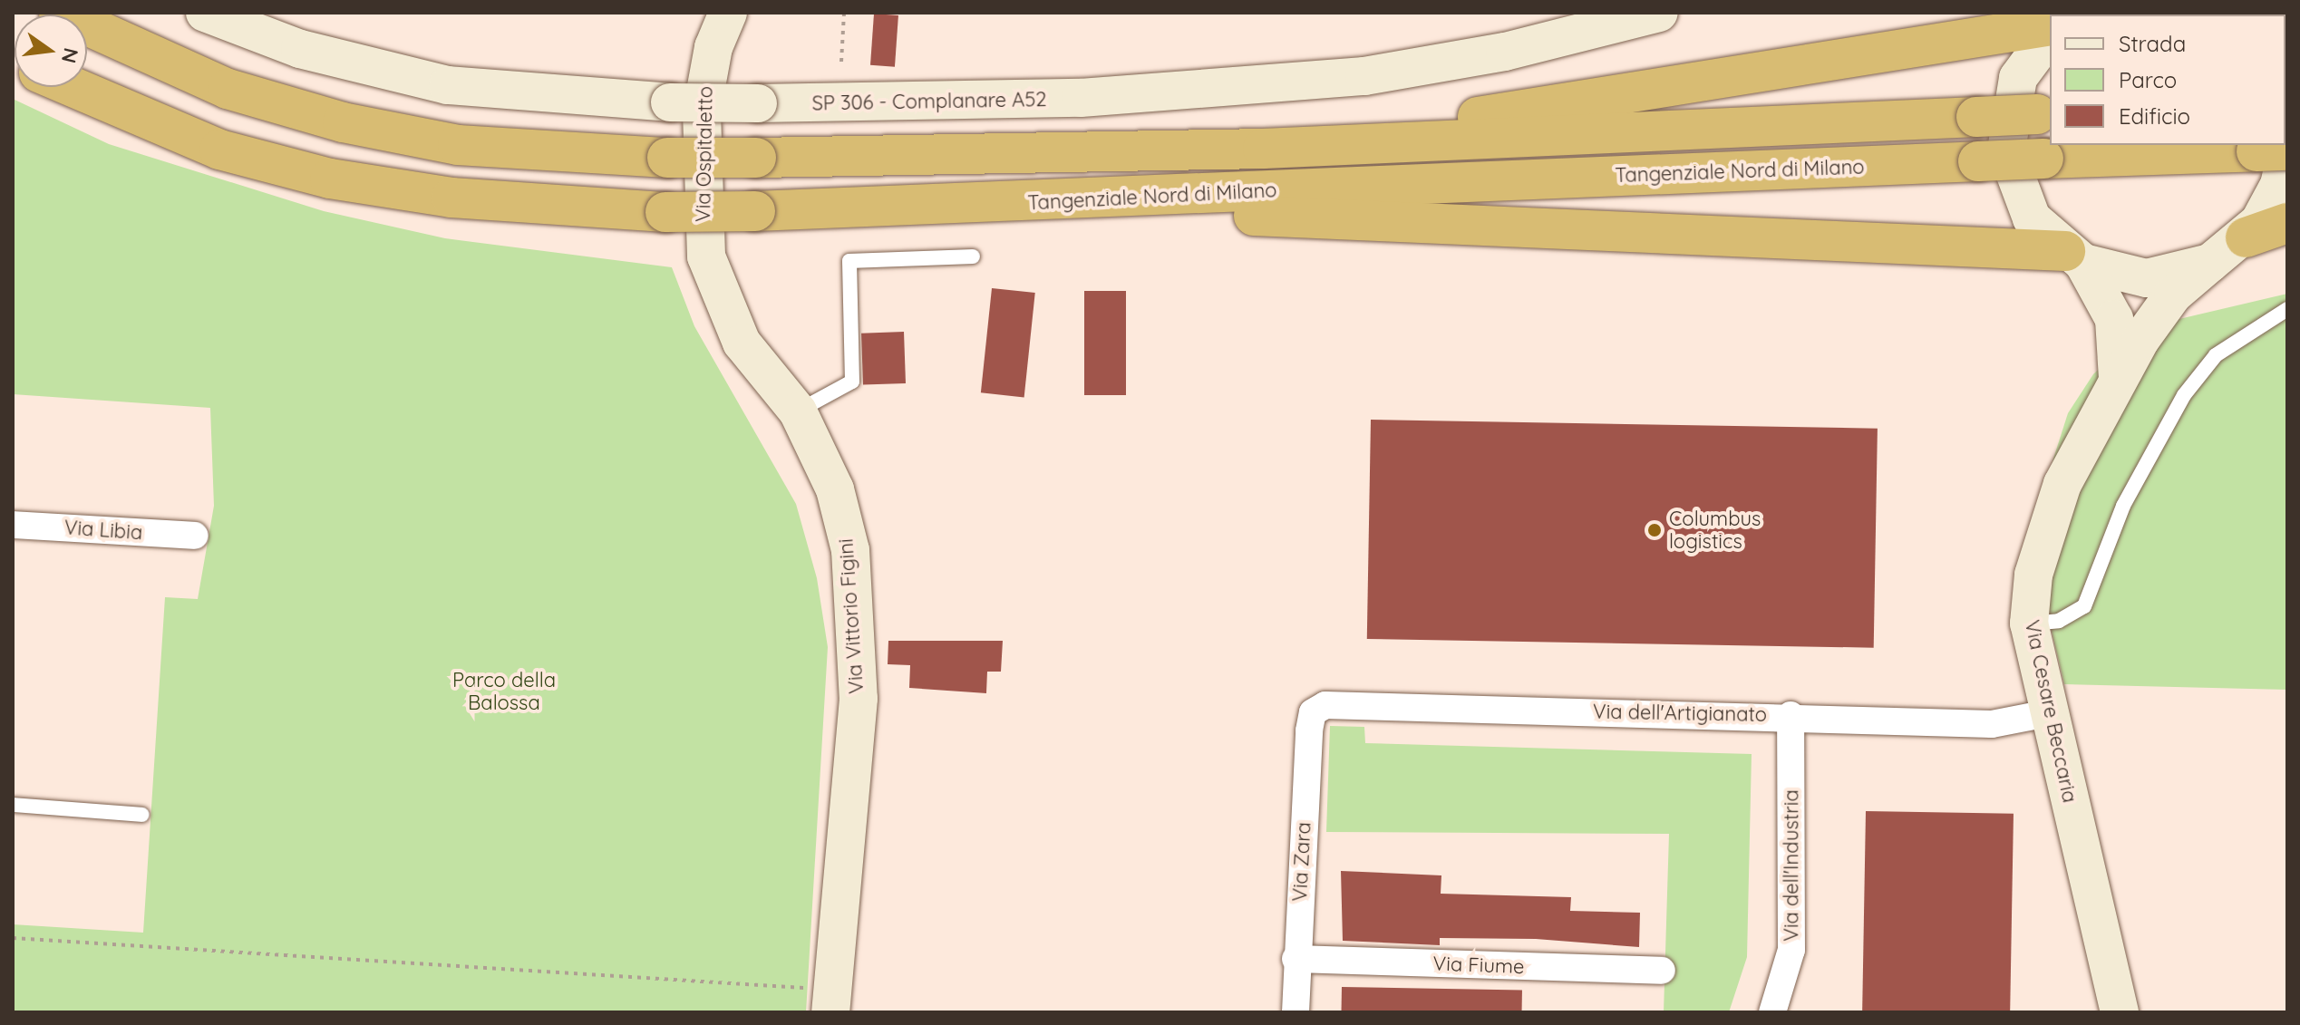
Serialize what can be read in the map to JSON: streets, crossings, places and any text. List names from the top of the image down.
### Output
{
  "streets": {
    "highway": ["Tangenziale Nord di Milano"],
    "street": [
      "SP 306 - Complanare A52",
      "Via Ospitaletto",
      "Via Libia",
      "Via Vittorio Figini",
      "Via Cesare Beccaria",
      "Via dell'Artigianato",
      "Via Zara",
      "Via dell'Industria",
      "Via Fiume"
    ]
  },
  "crossings": [
    ["Via Ospitaletto", "Via Vittorio Figini"],
    ["Tangenziale Nord di Milano", "Via Cesare Beccaria"],
    ["Via Cesare Beccaria", "Via dell'Artigianato"],
    ["Via dell'Artigianato", "Via Zara"],
    ["Via dell'Artigianato", "Via dell'Industria"],
    ["Via Zara", "Via Fiume"]
  ],
  "parks": ["Parco della Balossa"],
  "places": ["Columbus logistics"],
  "legend": ["Strada", "Parco", "Edificio"],
  "north": "right"
}
